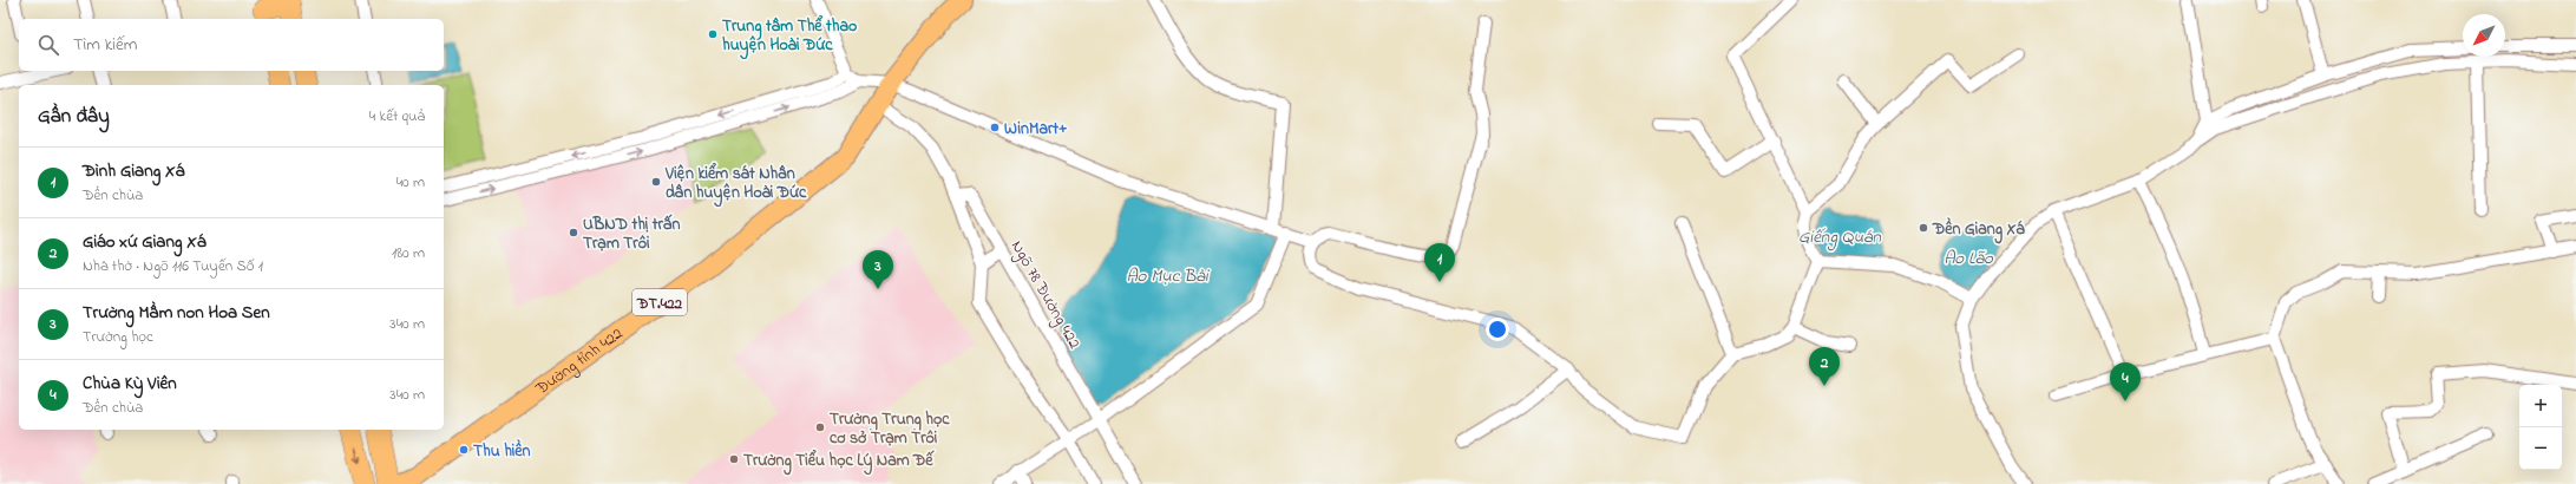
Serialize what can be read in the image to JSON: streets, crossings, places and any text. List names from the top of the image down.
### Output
{
  "streets": {
    "main road": ["ĐT.422", "Đường tỉnh 422"],
    "street": ["Ngõ 78 Đường 422"]
  },
  "crossings": [
    ["ĐT.422", "Đường tỉnh 422"]
  ],
  "water": ["Giếng Quán", "Ao Lão", "Ao Mục Bài"],
  "places": [
    "Trung tâm Thể thao huyện Hoài Đức",
    "WinMart+",
    "Viện kiểm sát Nhân dân huyện Hoài Đức",
    "Đền Giang Xá",
    "UBND thị trấn Trạm Trôi",
    "Trường Trung học cơ sở Trạm Trôi",
    "Thu hiền",
    "Trường Tiểu học Lý Nam Đế"
  ],
  "north": "bottom left",
  "page": {
    "search": "Tìm kiếm",
    "heading": ["Gần đây", "4 kết quả"],
    "list": [
      {
        "mark": "1",
        "name": "Đình Giang Xá",
        "note": "Đền chùa",
        "value": "40 m"
      },
      {
        "mark": "2",
        "name": "Giáo xứ Giang Xá",
        "note": "Nhà thờ · Ngõ 116 Tuyến Số 1",
        "value": "180 m"
      },
      {
        "mark": "3",
        "name": "Trường Mầm non Hoa Sen",
        "note": "Trường học",
        "value": "340 m"
      },
      {
        "mark": "4",
        "name": "Chùa Kỳ Viên",
        "note": "Đền chùa",
        "value": "340 m"
      }
    ],
    "pins": [
      "1",
      "3",
      "2",
      "4"
    ],
    "map_buttons": ["+", "−"]
  }
}
